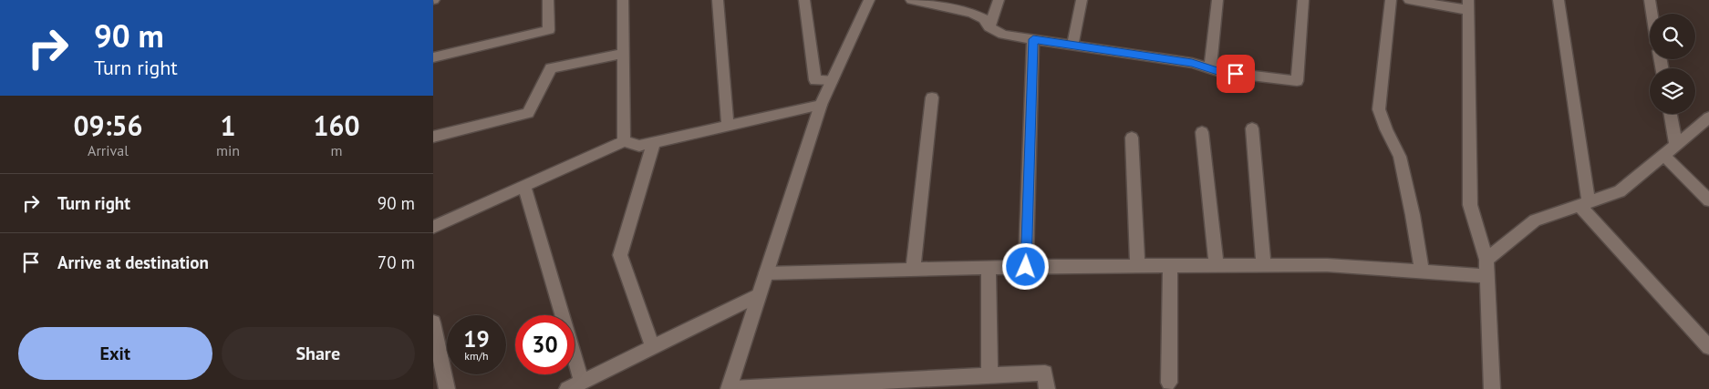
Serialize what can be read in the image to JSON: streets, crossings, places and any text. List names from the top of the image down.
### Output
{
  "page": {
    "turn": ["90 m", "Turn right"],
    "eta": [
      "09:56",
      "Arrival",
      "1",
      "min",
      "160",
      "m"
    ],
    "list": [
      {
        "name": "Turn right",
        "value": "90 m"
      },
      {
        "name": "Arrive at destination",
        "value": "70 m"
      }
    ],
    "speed": "19 km/h",
    "limit": "30",
    "buttons": ["Exit", "Share"]
  }
}
